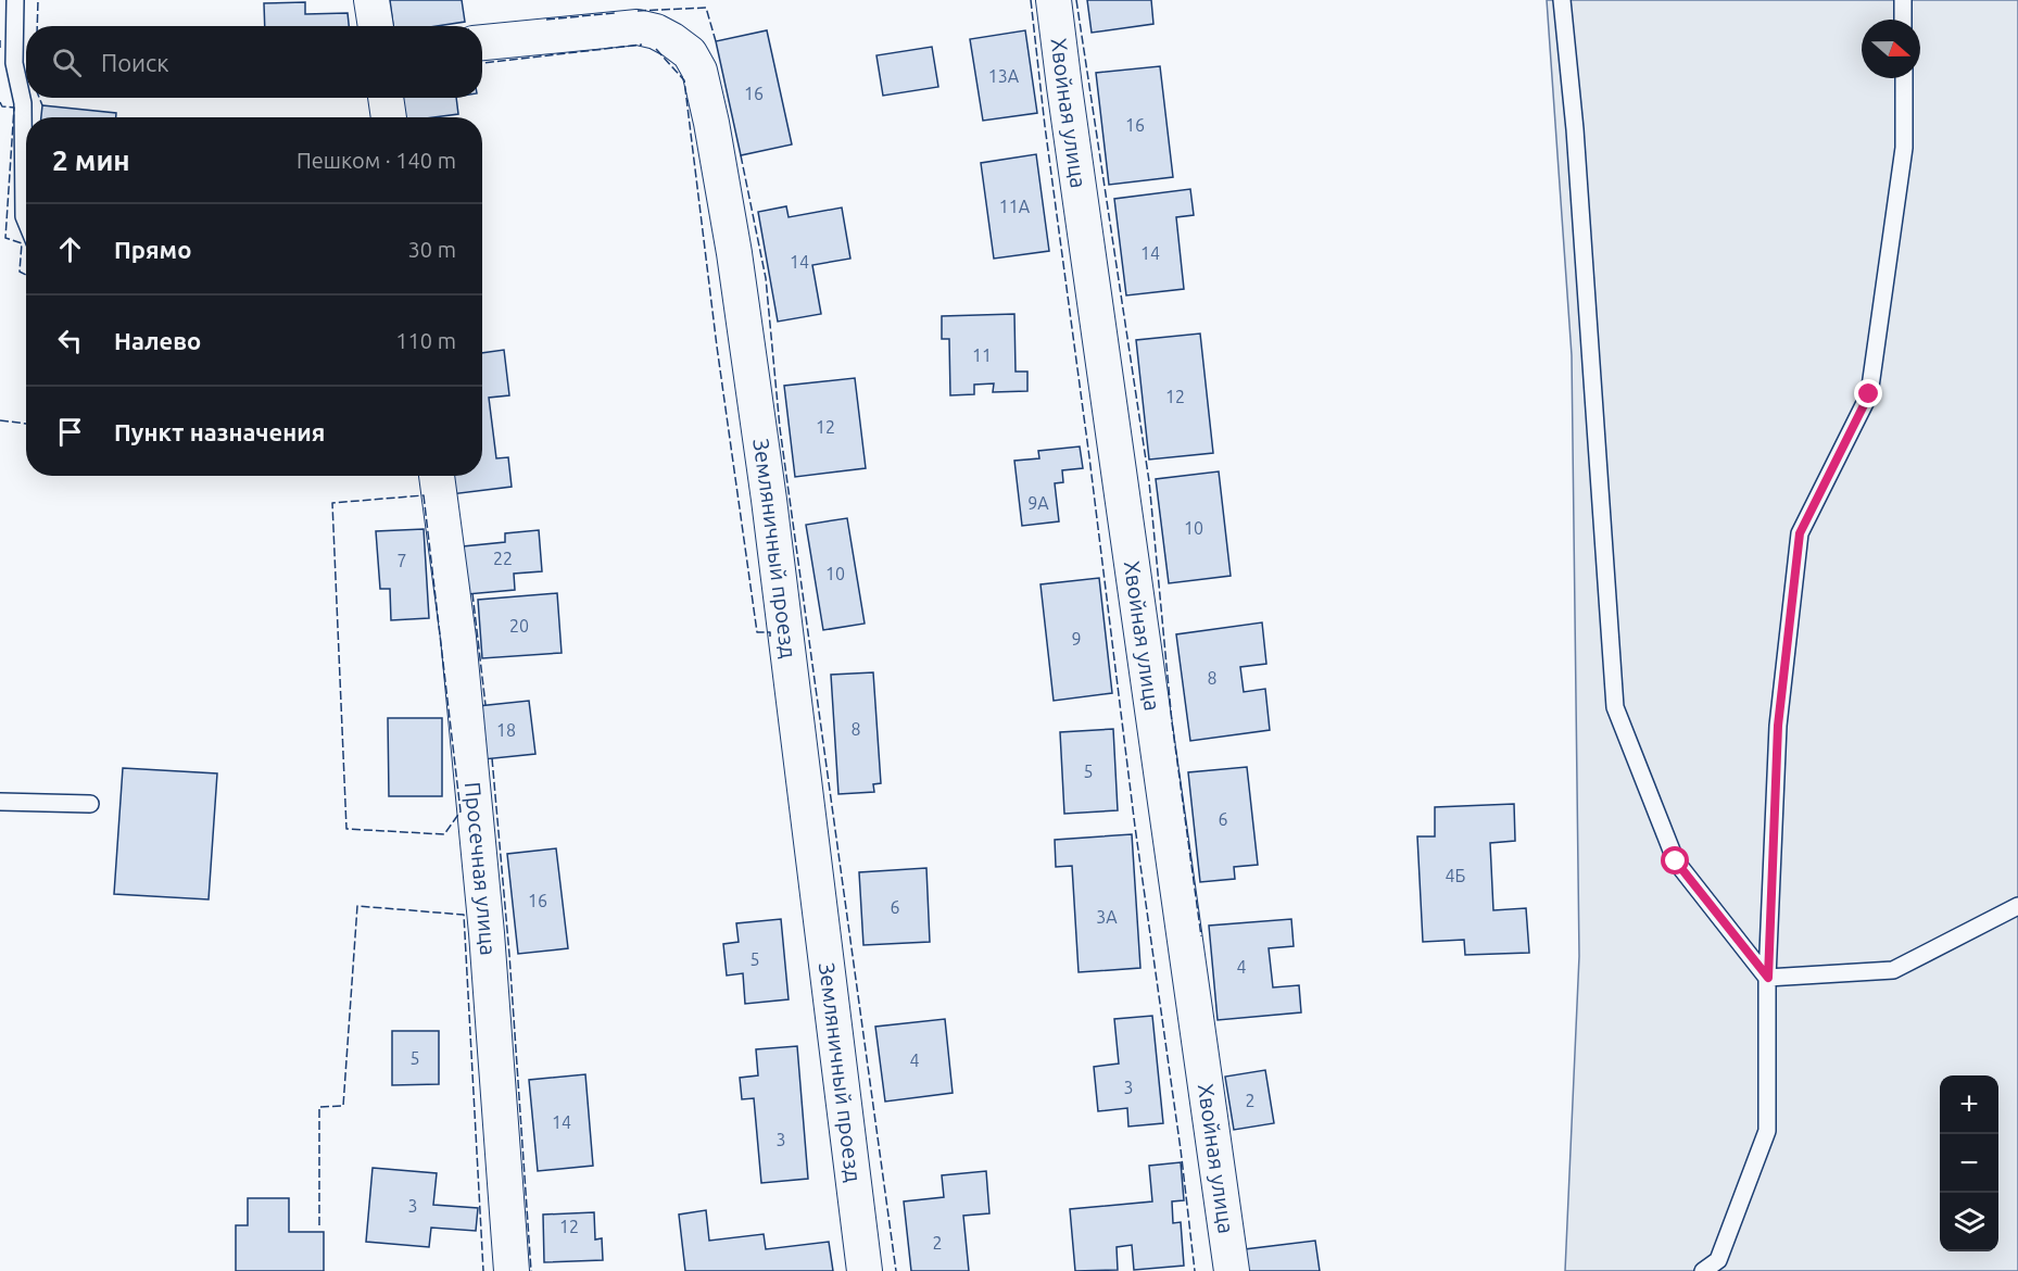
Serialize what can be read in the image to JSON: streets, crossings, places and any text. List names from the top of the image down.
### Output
{
  "streets": {
    "street": ["Хвойная улица", "Земляничный проезд", "Просечная улица"]
  },
  "house_numbers": [
    "13А",
    "16",
    "16",
    "11А",
    "14",
    "14",
    "11",
    "12",
    "12",
    "9А",
    "10",
    "22",
    "7",
    "10",
    "20",
    "9",
    "8",
    "8",
    "18",
    "5",
    "6",
    "4Б",
    "16",
    "6",
    "3А",
    "5",
    "4",
    "5",
    "4",
    "3",
    "2",
    "14",
    "3",
    "3",
    "12",
    "2"
  ],
  "north": "right",
  "page": {
    "search": "Поиск",
    "heading": ["2 мин", "Пешком · 140 m"],
    "list": [
      ["Прямо", "30 m"],
      ["Налево", "110 m"],
      "Пункт назначения"
    ],
    "map_buttons": ["+", "−"]
  }
}
